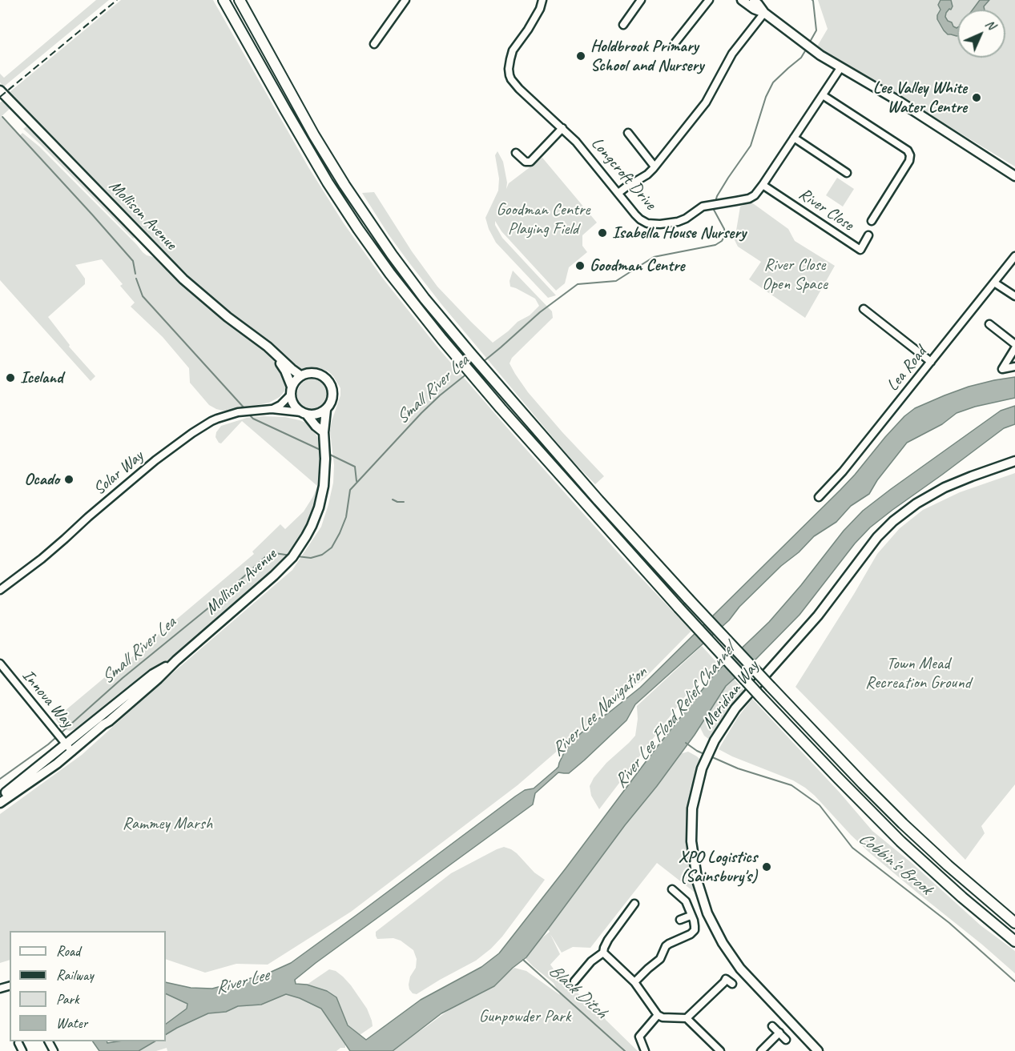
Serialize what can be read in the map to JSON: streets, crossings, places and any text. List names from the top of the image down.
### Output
{
  "streets": {
    "main road": ["Mollison Avenue", "Meridian Way"],
    "street": [
      "Longcroft Drive",
      "River Close",
      "Lea Road",
      "Solar Way",
      "Innova Way"
    ]
  },
  "crossings": [
    ["Longcroft Drive", "River Close"],
    ["Mollison Avenue", "Solar Way"],
    ["Mollison Avenue", "Innova Way"]
  ],
  "water": [
    "Small River Lea",
    "River Lee Navigation",
    "River Lee Flood Relief Channel",
    "Cobbin's Brook",
    "River Lee",
    "Black Ditch"
  ],
  "parks": [
    "Goodman Centre Playing Field",
    "River Close Open Space",
    "Town Mead Recreation Ground",
    "Rammey Marsh",
    "Gunpowder Park"
  ],
  "places": [
    "Holdbrook Primary School and Nursery",
    "Lee Valley White Water Centre",
    "Isabella House Nursery",
    "Goodman Centre",
    "Iceland",
    "Ocado",
    "XPO Logistics (Sainsbury's)"
  ],
  "legend": [
    "Road",
    "Railway",
    "Park",
    "Water"
  ],
  "north": "top right"
}
